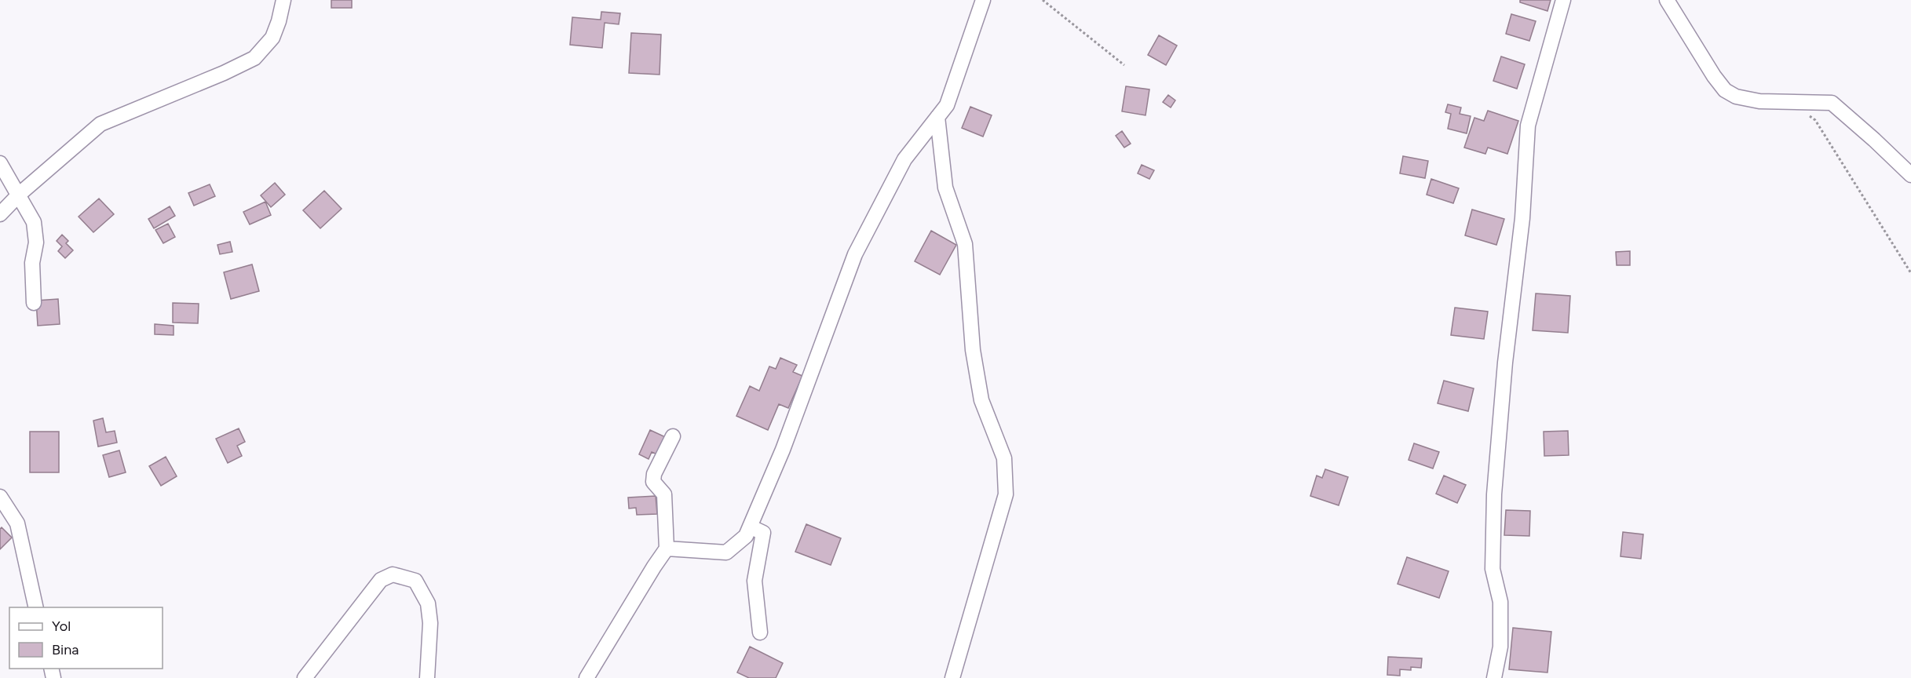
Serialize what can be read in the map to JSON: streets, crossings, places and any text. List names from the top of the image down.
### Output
{
  "legend": ["Yol", "Bina"]
}
